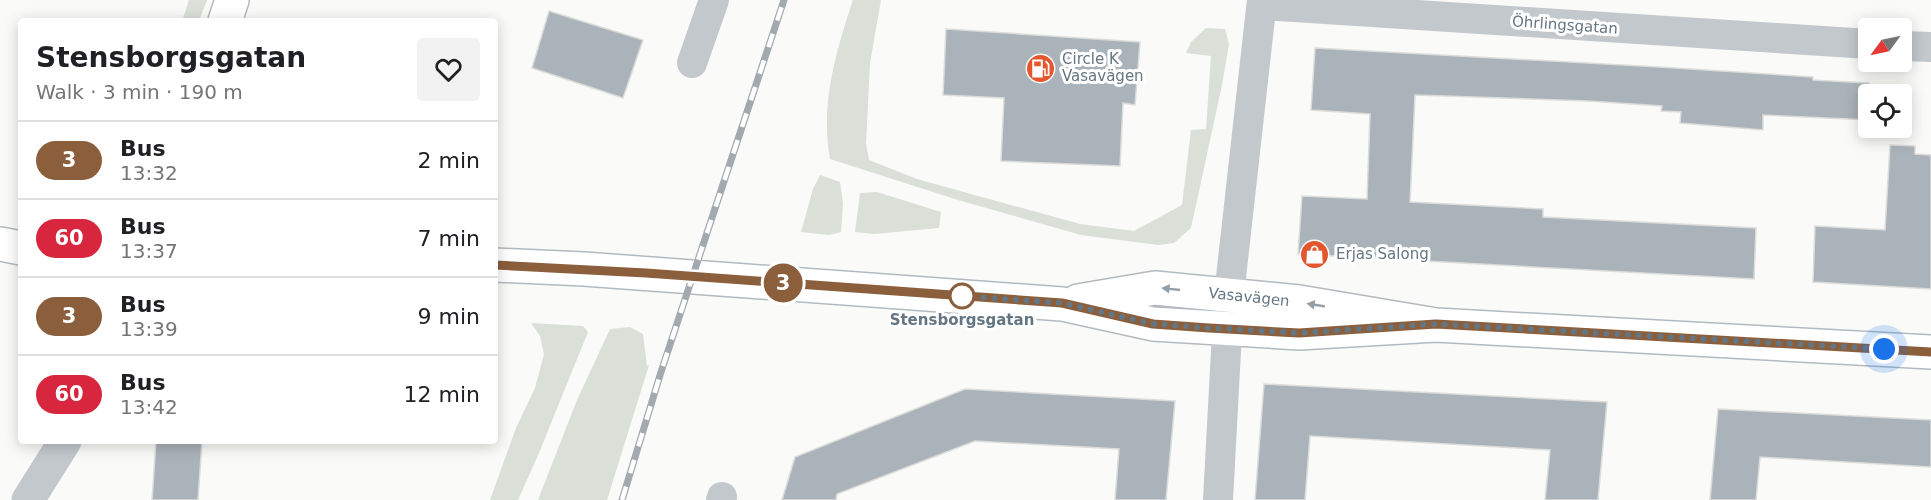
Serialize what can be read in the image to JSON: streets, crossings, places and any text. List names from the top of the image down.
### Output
{
  "streets": {
    "main road": ["Vasavägen"],
    "street": ["Öhrlingsgatan"]
  },
  "places": {
    "fuel station": ["Circle K Vasavägen"],
    "shop": ["Erjas Salong"],
    "other": ["Stensborgsgatan"]
  },
  "lines": ["bus line 3"],
  "north": "bottom left",
  "page": {
    "on_map": "3",
    "heading": ["Stensborgsgatan", "Walk · 3 min · 190 m"],
    "list": [
      {
        "mark": "3",
        "name": "Bus",
        "note": "13:32",
        "value": "2 min"
      },
      {
        "mark": "60",
        "name": "Bus",
        "note": "13:37",
        "value": "7 min"
      },
      {
        "mark": "3",
        "name": "Bus",
        "note": "13:39",
        "value": "9 min"
      },
      {
        "mark": "60",
        "name": "Bus",
        "note": "13:42",
        "value": "12 min"
      }
    ]
  }
}
